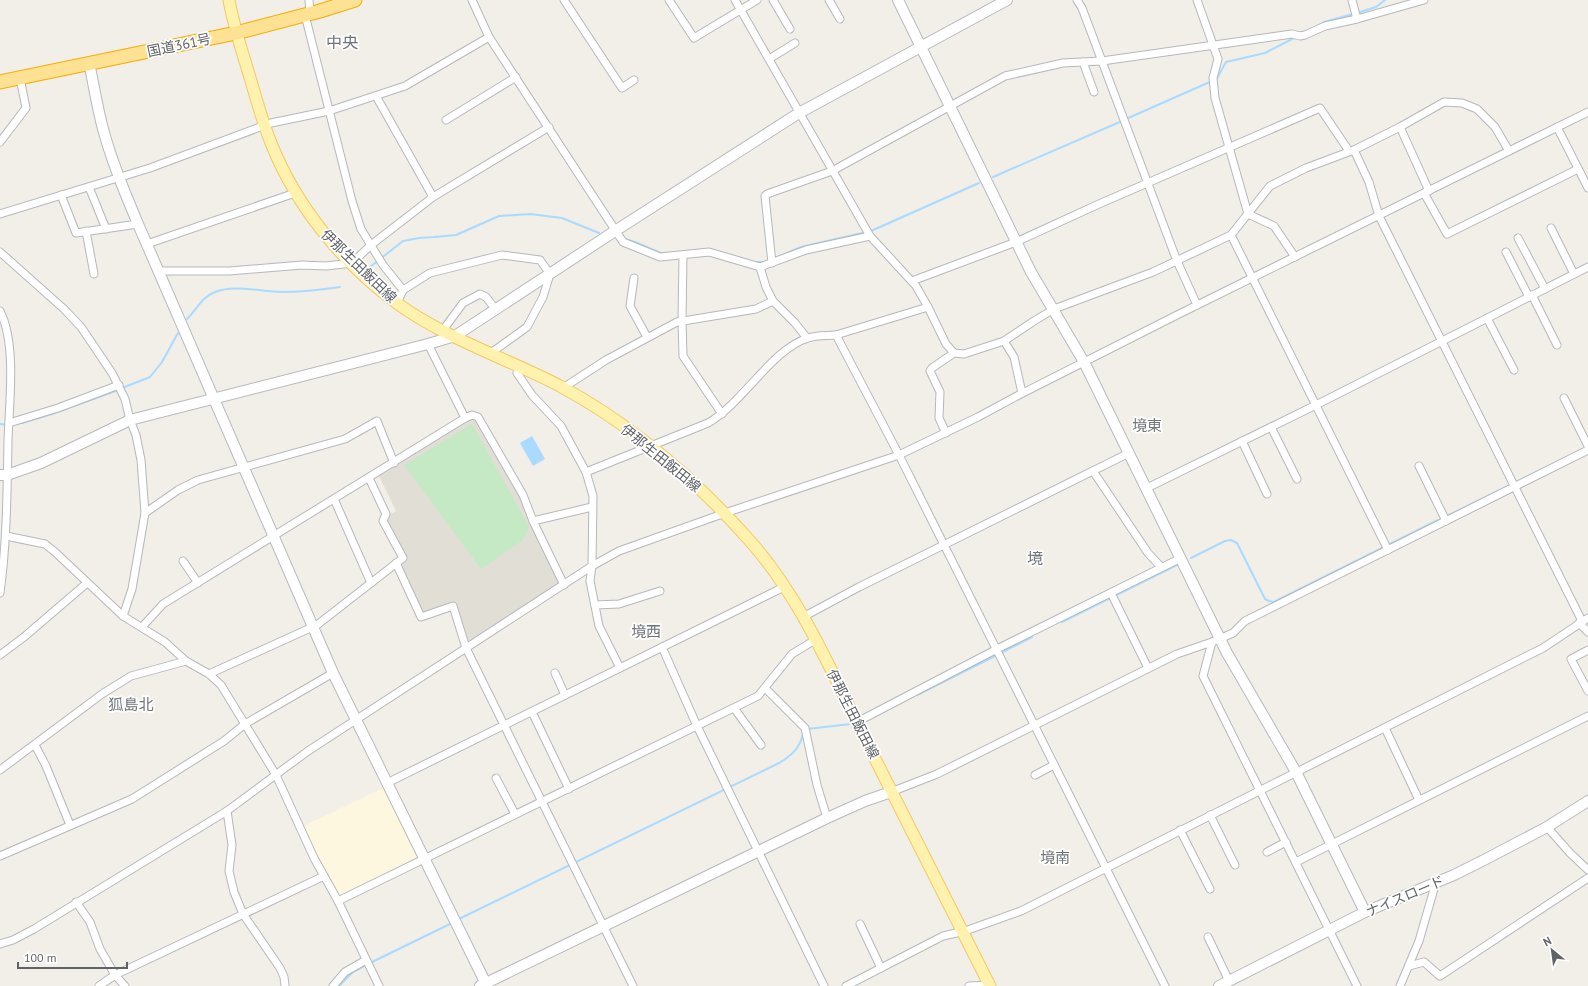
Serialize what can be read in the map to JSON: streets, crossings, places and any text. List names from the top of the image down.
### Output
{
  "streets": {
    "highway": ["国道361号"],
    "main road": ["伊那生田飯田線"],
    "street": ["ナイスロード"]
  },
  "crossings": [
    ["国道361号", "伊那生田飯田線"]
  ],
  "districts": [
    "中央",
    "境東",
    "境",
    "境西",
    "狐島北",
    "境南"
  ],
  "scale_bar": "100 m",
  "north": "top left"
}
